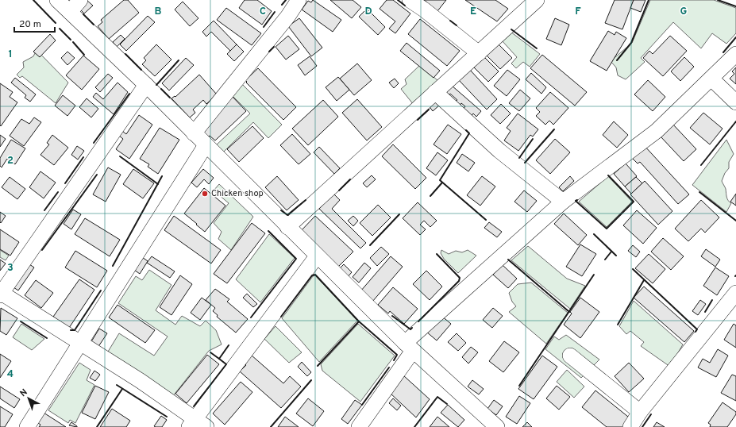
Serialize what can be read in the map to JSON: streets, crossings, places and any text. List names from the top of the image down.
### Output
{
  "places": ["Chicken shop"],
  "scale_bar": "20 m",
  "north": "top left",
  "grid": {
    "columns": [
      "B",
      "C",
      "D",
      "E",
      "F",
      "G"
    ],
    "rows": [
      "1",
      "2",
      "3",
      "4"
    ]
  }
}
